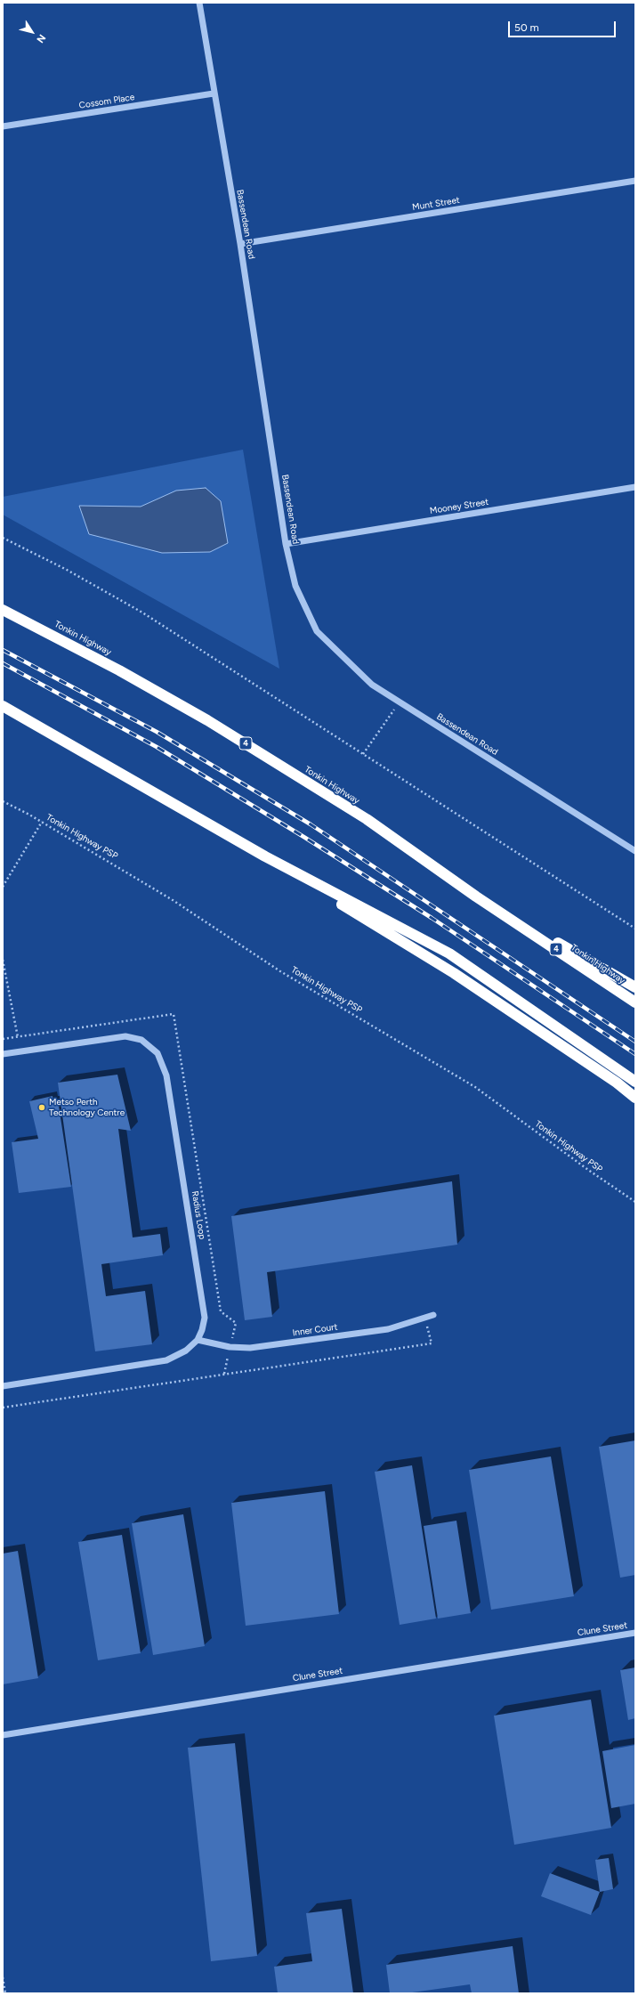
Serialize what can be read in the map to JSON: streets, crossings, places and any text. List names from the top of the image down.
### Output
{
  "streets": {
    "highway": ["Tonkin Highway", "4"],
    "street": [
      "Cossom Place",
      "Munt Street",
      "Bassendean Road",
      "Mooney Street",
      "Radius Loop",
      "Inner Court",
      "Clune Street"
    ],
    "path": ["Tonkin Highway PSP"]
  },
  "crossings": [
    ["Cossom Place", "Bassendean Road"],
    ["Munt Street", "Bassendean Road"],
    ["Bassendean Road", "Mooney Street"],
    ["Radius Loop", "Inner Court"]
  ],
  "places": ["Metso Perth Technology Centre"],
  "scale_bar": "50 m",
  "north": "bottom right"
}
